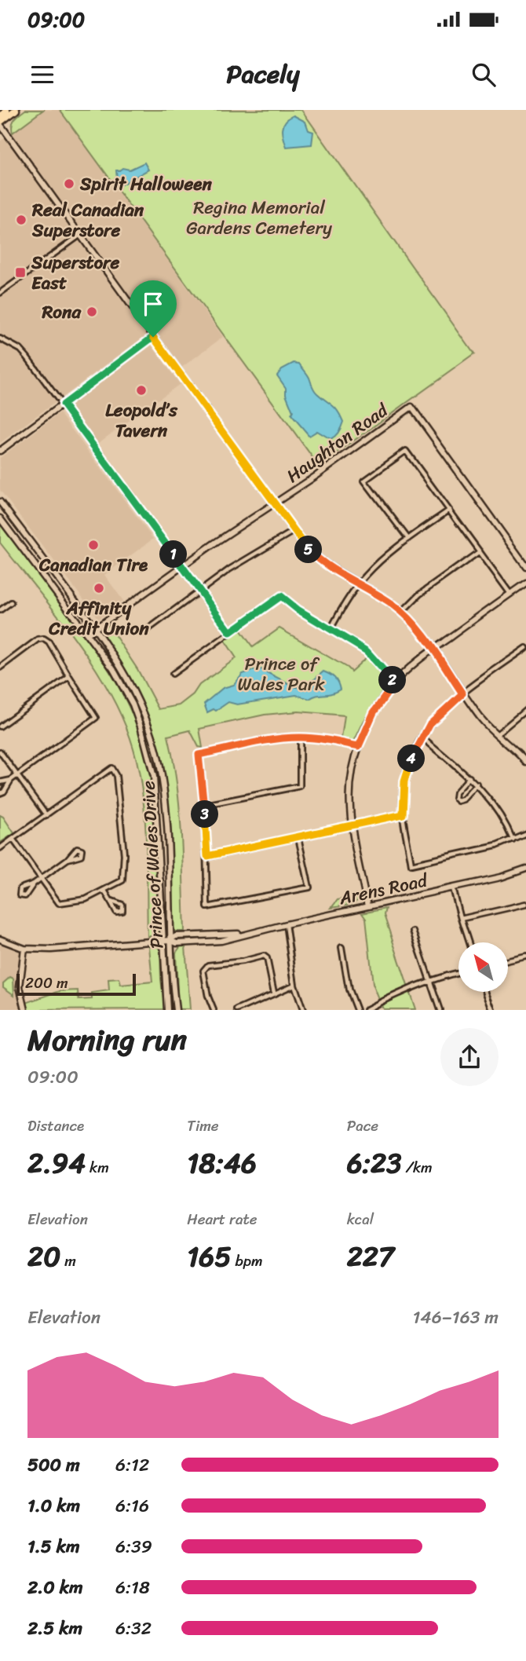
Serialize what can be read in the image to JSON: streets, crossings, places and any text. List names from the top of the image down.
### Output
{
  "streets": {
    "street": ["Haughton Road", "Prince of Wales Drive", "Arens Road"]
  },
  "crossings": [
    ["Haughton Road", "Prince of Wales Drive"],
    ["Prince of Wales Drive", "Arens Road"]
  ],
  "parks": ["Regina Memorial Gardens Cemetery", "Prince of Wales Park"],
  "places": {
    "other": [
      "Spirit Halloween",
      "Real Canadian Superstore",
      "Rona",
      "Leopold’s Tavern",
      "Canadian Tire",
      "Affinity Credit Union"
    ],
    "transit": ["Superstore East"]
  },
  "scale_bar": "200 m",
  "north": "top left",
  "page": {
    "status": "09:00",
    "header": "Pacely",
    "pins": [
      "5",
      "1",
      "2",
      "4",
      "3"
    ],
    "scale": "200 m",
    "heading": ["Morning run", "09:00"],
    "stats": [
      ["Distance", "2.94 km"],
      ["Time", "18:46"],
      ["Pace", "6:23 /km"],
      ["Elevation", "20 m"],
      ["Heart rate", "165 bpm"],
      ["kcal", "227"]
    ],
    "chart": ["Elevation", "146–163 m"],
    "list": [
      {
        "name": "500 m",
        "note": "6:12"
      },
      {
        "name": "1.0 km",
        "note": "6:16"
      },
      {
        "name": "1.5 km",
        "note": "6:39"
      },
      {
        "name": "2.0 km",
        "note": "6:18"
      },
      {
        "name": "2.5 km",
        "note": "6:32"
      }
    ]
  }
}
